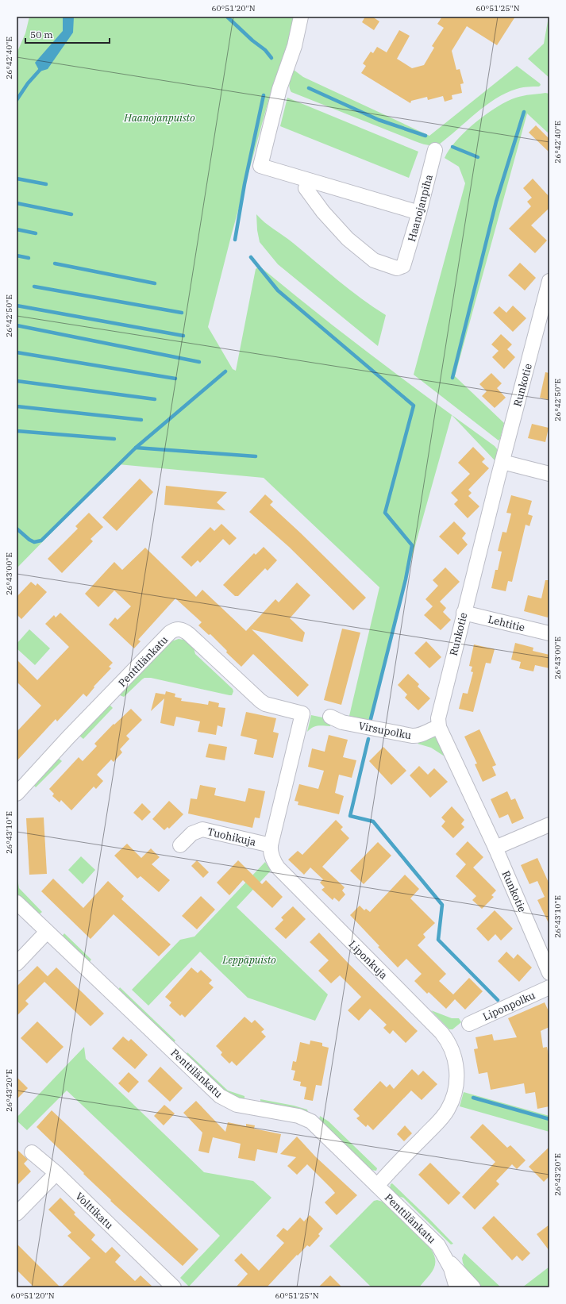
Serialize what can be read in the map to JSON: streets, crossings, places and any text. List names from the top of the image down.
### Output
{
  "streets": {
    "street": [
      "Haanojanpiha",
      "Runkotie",
      "Lehtitie",
      "Penttilänkatu",
      "Virsupolku",
      "Tuohikuja",
      "Liponkuja",
      "Liponpolku",
      "Volttikatu"
    ]
  },
  "crossings": [
    ["Runkotie", "Lehtitie"],
    ["Runkotie", "Virsupolku"],
    ["Penttilänkatu", "Liponkuja"],
    ["Tuohikuja", "Liponkuja"]
  ],
  "parks": ["Haanojanpuisto", "Leppäpuisto"],
  "scale_bar": "50 m",
  "coordinates": [
    "60°51'20\"N",
    "60°51'25\"N",
    "26°42'40\"E",
    "26°42'50\"E",
    "26°43'00\"E",
    "26°43'10\"E",
    "26°43'20\"E"
  ]
}
